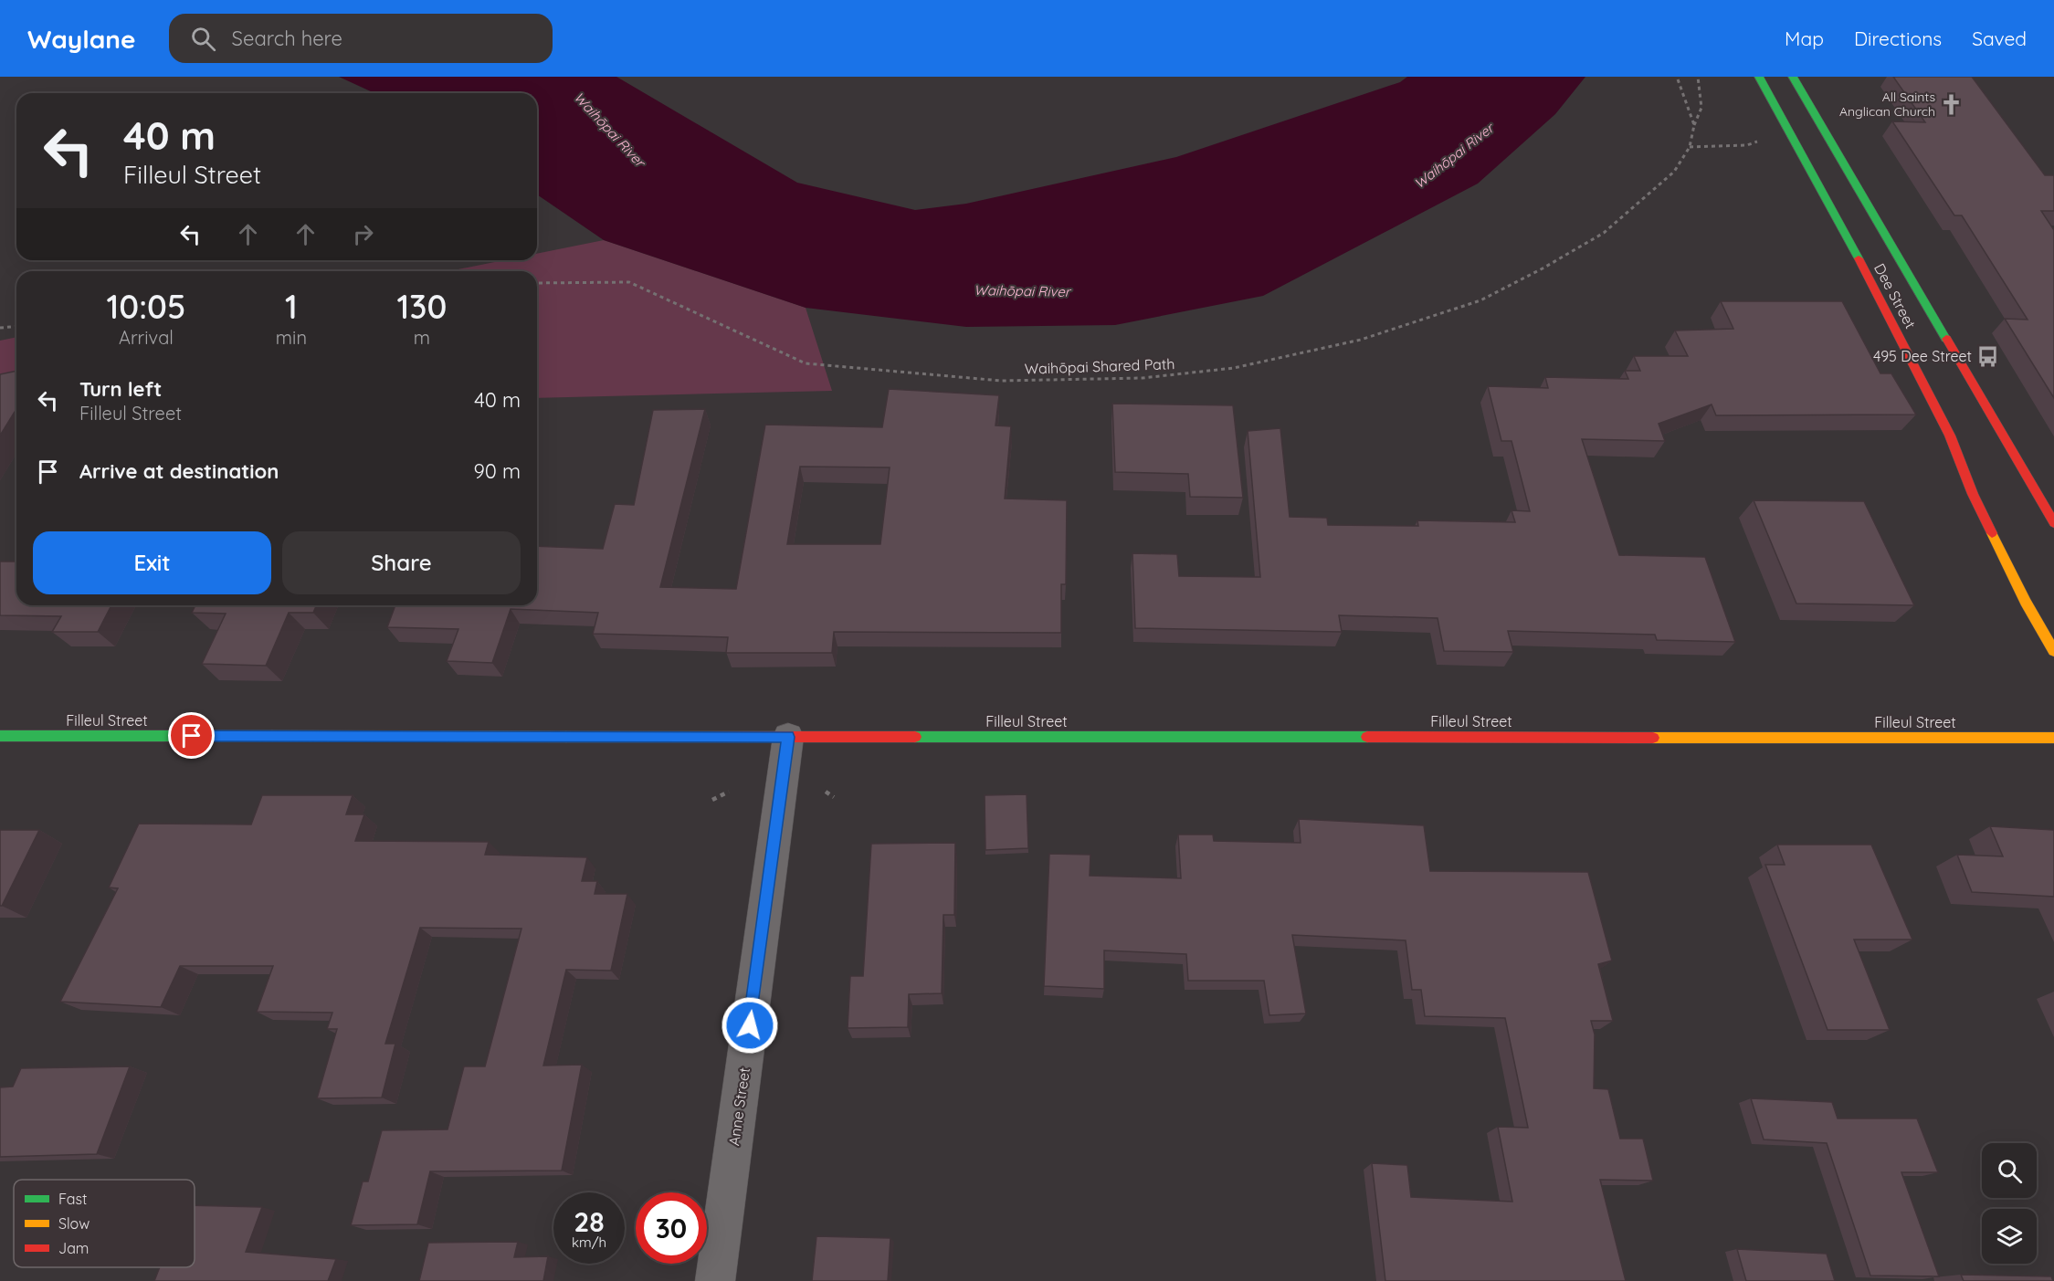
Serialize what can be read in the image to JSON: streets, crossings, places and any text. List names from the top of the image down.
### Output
{
  "streets": {
    "street": ["Dee Street", "Filleul Street", "Anne Street"],
    "path": ["Waihōpai Shared Path"]
  },
  "crossings": [
    ["Filleul Street", "Anne Street"]
  ],
  "water": ["Waihōpai River"],
  "places": {
    "church": ["All Saints Anglican Church"],
    "bus stop": ["495 Dee Street"]
  },
  "legend": ["Fast", "Slow", "Jam"],
  "page": {
    "header": "Waylane",
    "search": "Search here",
    "nav": ["Map", "Directions", "Saved"],
    "turn": ["40 m", "Filleul Street"],
    "eta": [
      "10:05",
      "Arrival",
      "1",
      "min",
      "130",
      "m"
    ],
    "list": [
      {
        "name": "Turn left",
        "note": "Filleul Street",
        "value": "40 m"
      },
      {
        "name": "Arrive at destination",
        "value": "90 m"
      }
    ],
    "buttons": ["Exit", "Share"],
    "speed": "28 km/h",
    "limit": "30"
  }
}
